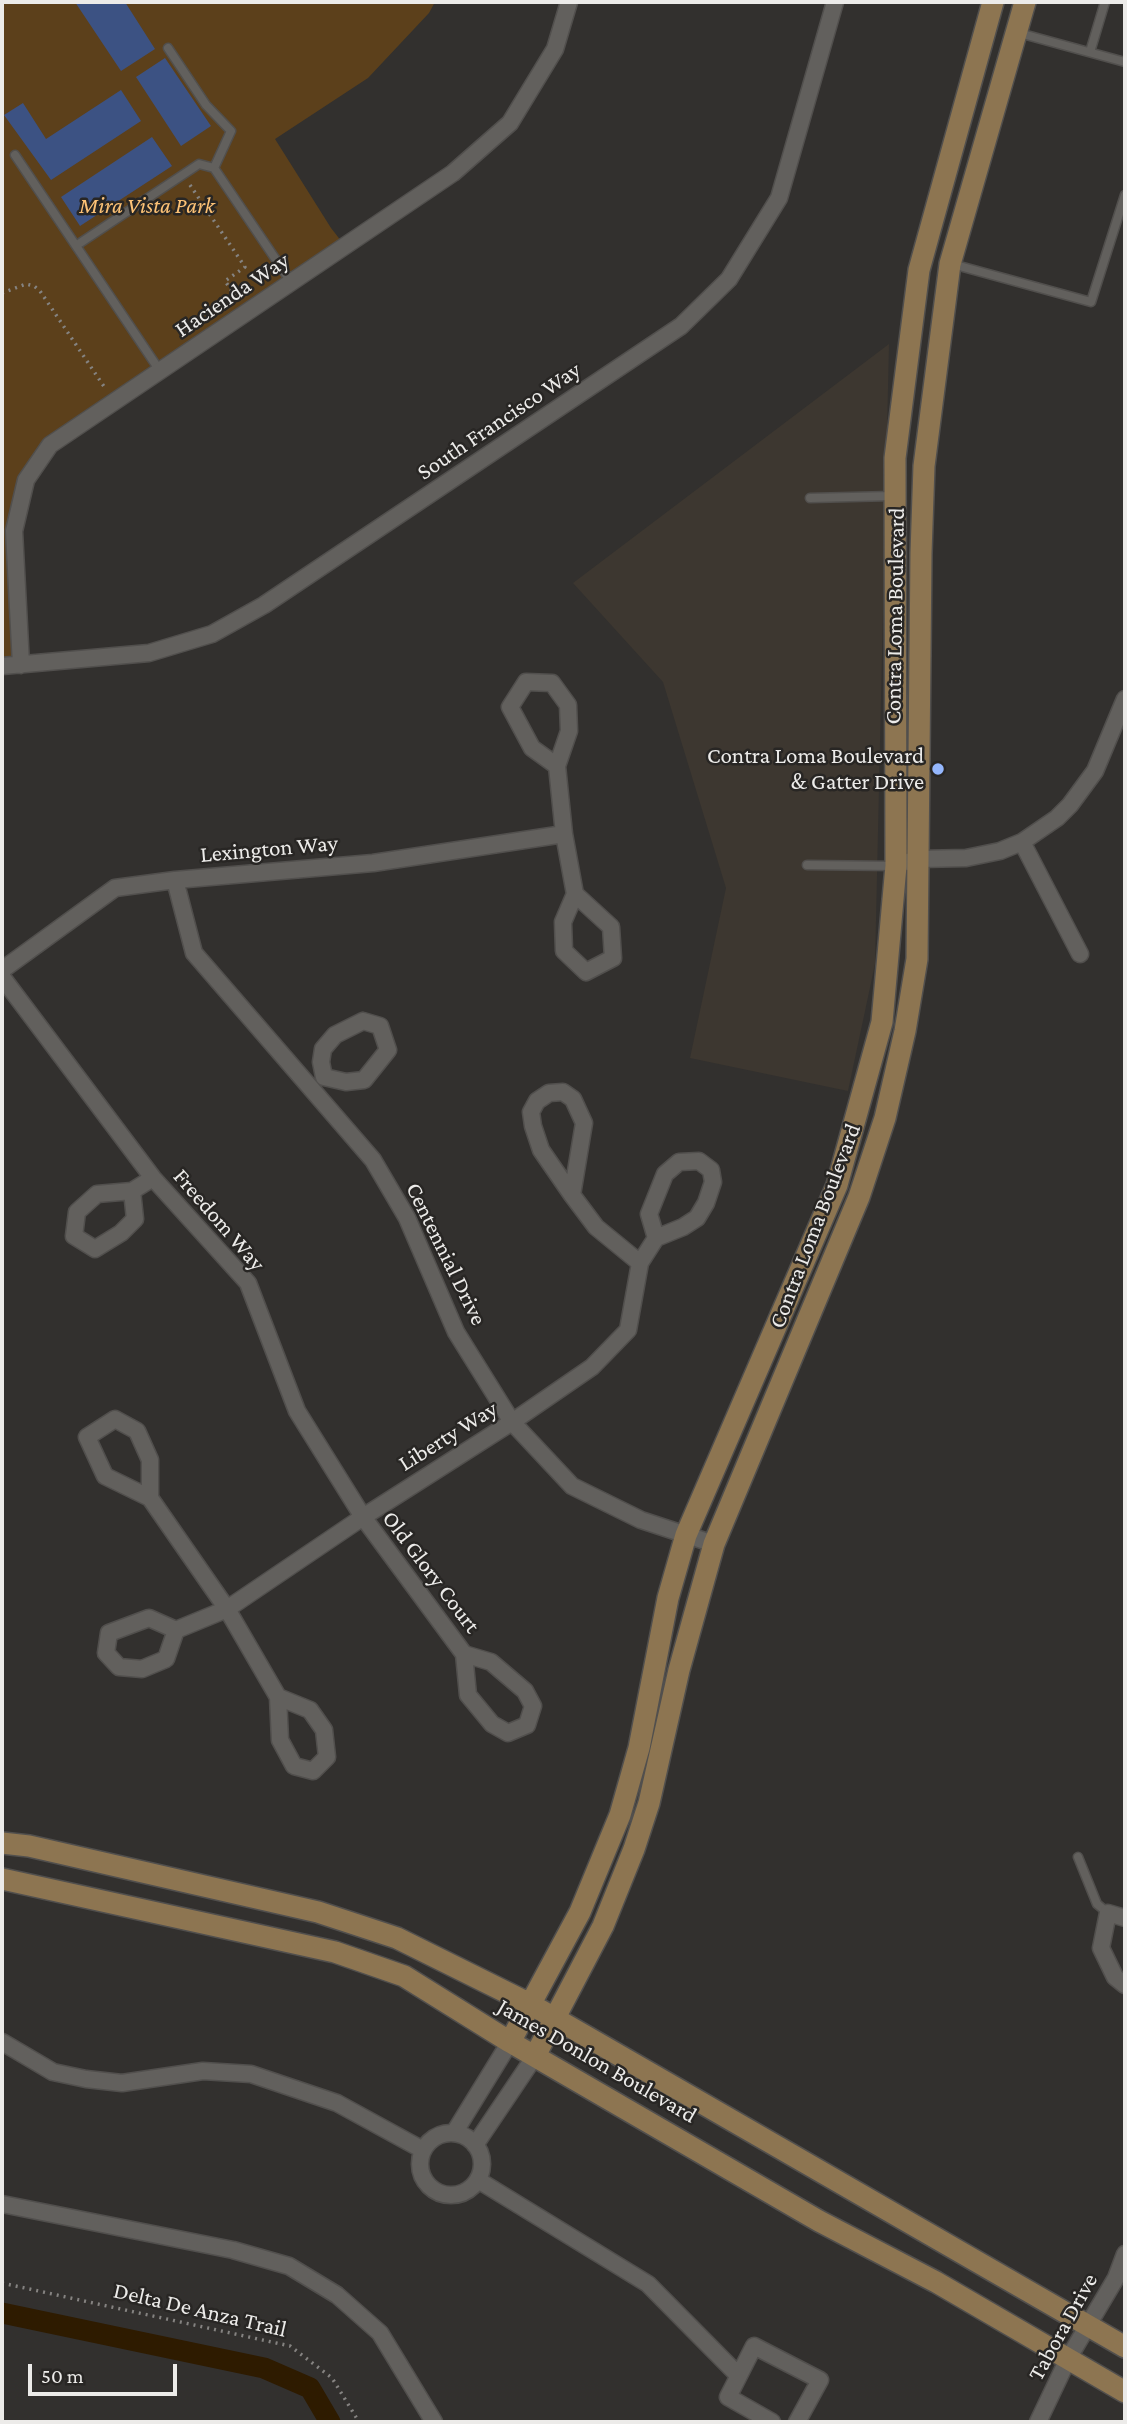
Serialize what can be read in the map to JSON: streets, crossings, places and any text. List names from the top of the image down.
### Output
{
  "streets": {
    "main road": ["Contra Loma Boulevard", "James Donlon Boulevard"],
    "street": [
      "Hacienda Way",
      "South Francisco Way",
      "Lexington Way",
      "Freedom Way",
      "Centennial Drive",
      "Liberty Way",
      "Old Glory Court",
      "Tabora Drive"
    ],
    "path": ["Delta De Anza Trail"]
  },
  "crossings": [
    ["Hacienda Way", "South Francisco Way"],
    ["Contra Loma Boulevard", "Centennial Drive"],
    ["Contra Loma Boulevard", "James Donlon Boulevard"],
    ["Lexington Way", "Centennial Drive"],
    ["Freedom Way", "Liberty Way"],
    ["Freedom Way", "Old Glory Court"],
    ["Centennial Drive", "Liberty Way"],
    ["Liberty Way", "Old Glory Court"],
    ["James Donlon Boulevard", "Tabora Drive"]
  ],
  "parks": ["Mira Vista Park"],
  "places": ["Contra Loma Boulevard & Gatter Drive"],
  "scale_bar": "50 m"
}
